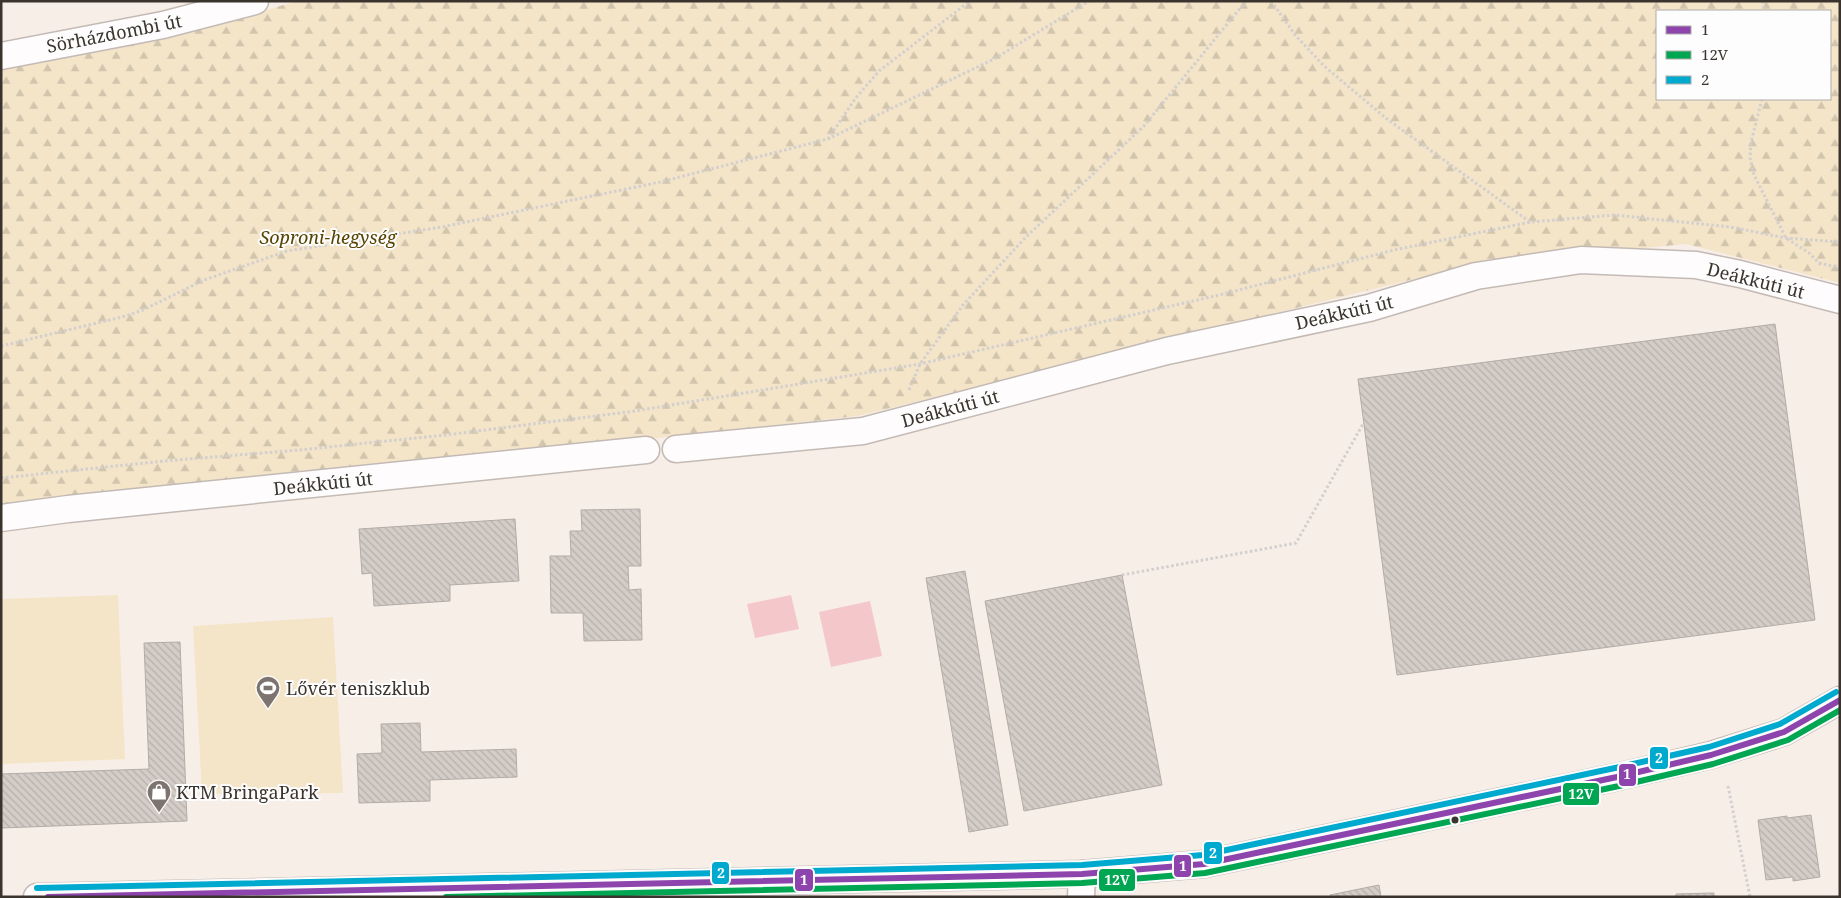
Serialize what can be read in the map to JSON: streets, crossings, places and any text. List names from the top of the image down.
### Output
{
  "streets": {
    "street": ["Sörházdombi út", "Deákkúti út"]
  },
  "parks": ["Soproni-hegység"],
  "places": {
    "sports": ["Lővér teniszklub"],
    "shop": ["KTM BringaPark"]
  },
  "lines": ["transit line 2", "transit line 1", "transit line 12V"],
  "legend": ["1", "12V", "2"]
}
